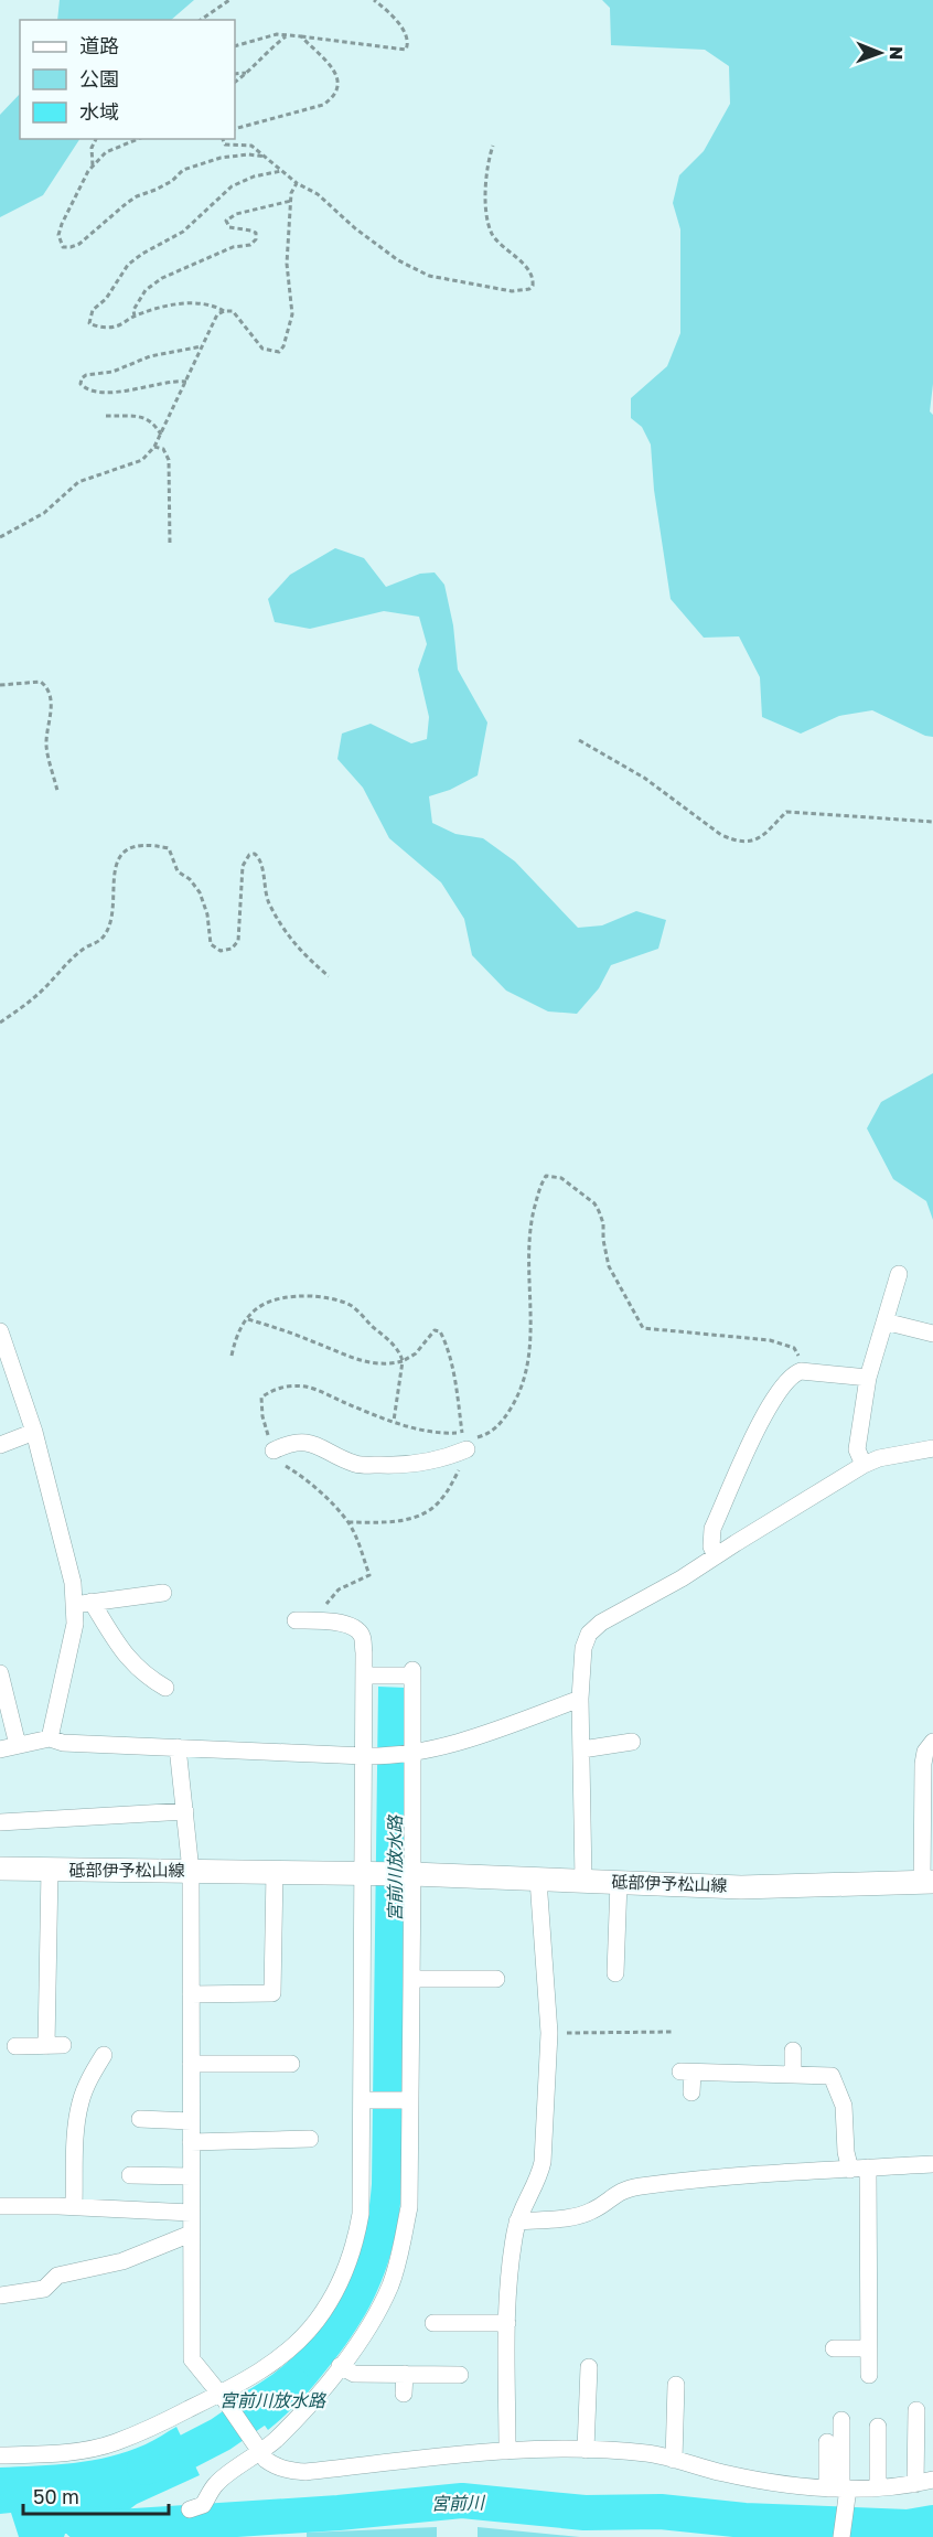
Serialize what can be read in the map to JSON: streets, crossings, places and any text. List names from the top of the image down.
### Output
{
  "streets": {
    "main road": ["砥部伊予松山線"]
  },
  "water": ["宮前川放水路", "宮前川"],
  "legend": ["道路", "公園", "水域"],
  "scale_bar": "50 m",
  "north": "right"
}
